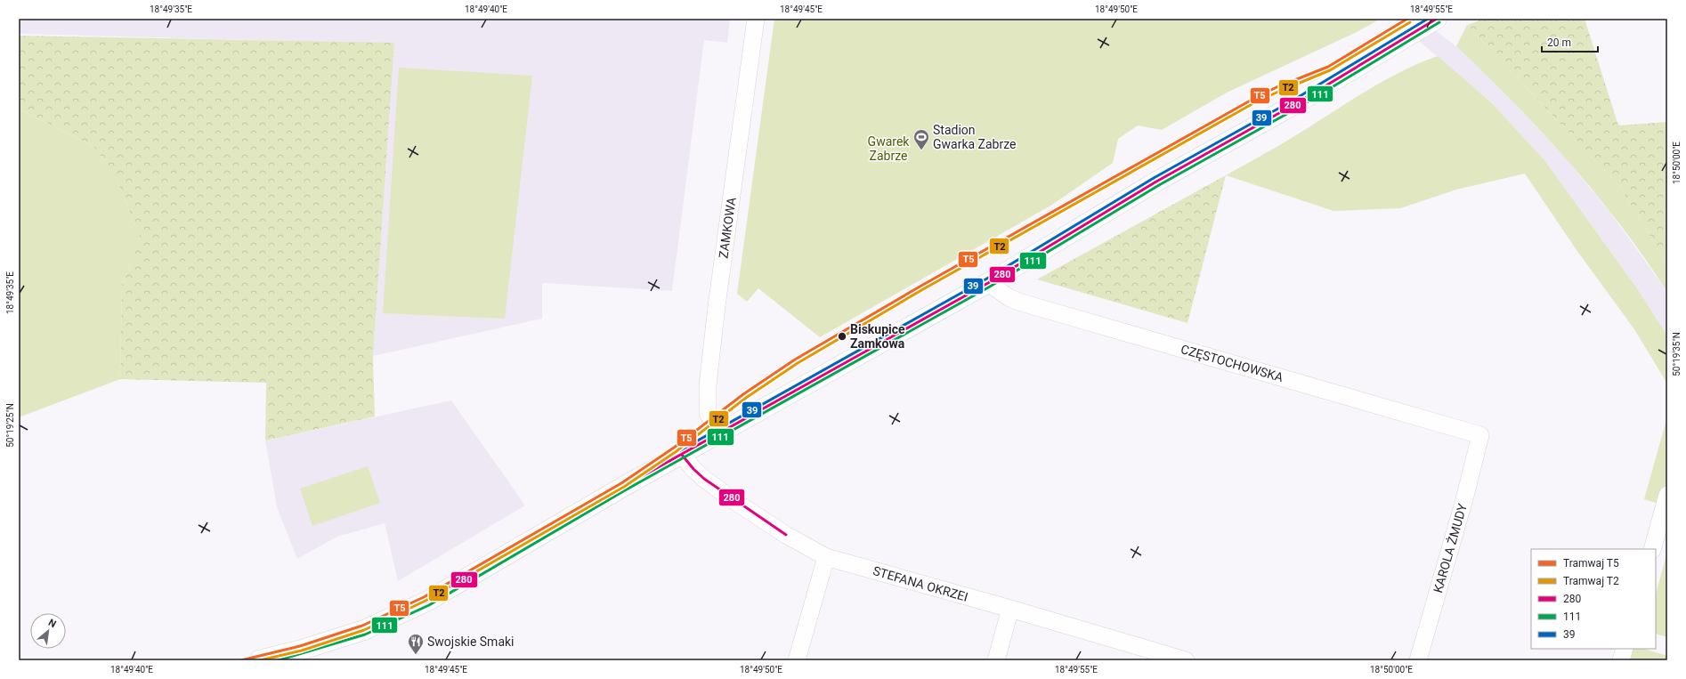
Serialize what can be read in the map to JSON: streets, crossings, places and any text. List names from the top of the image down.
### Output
{
  "streets": {
    "street": [
      "ZAMKOWA",
      "CZĘSTOCHOWSKA",
      "KAROLA ŻMUDY",
      "STEFANA OKRZEI"
    ]
  },
  "crossings": [
    ["CZĘSTOCHOWSKA", "KAROLA ŻMUDY"]
  ],
  "parks": ["Gwarek Zabrze"],
  "places": {
    "sports": ["Stadion Gwarka Zabrze"],
    "other": ["Biskupice Zamkowa"],
    "restaurant": ["Swojskie Smaki"]
  },
  "lines": [
    "tram line T5",
    "transit line 280",
    "transit line 39",
    "tram line T2",
    "transit line 111"
  ],
  "legend": [
    "Tramwaj T5",
    "Tramwaj T2",
    "280",
    "111",
    "39"
  ],
  "scale_bar": "20 m",
  "north": "top right",
  "coordinates": [
    "18°49'35\"E",
    "18°49'40\"E",
    "18°49'45\"E",
    "18°49'50\"E",
    "18°49'55\"E",
    "18°50'00\"E",
    "50°19'35\"N",
    "50°19'25\"N"
  ]
}
